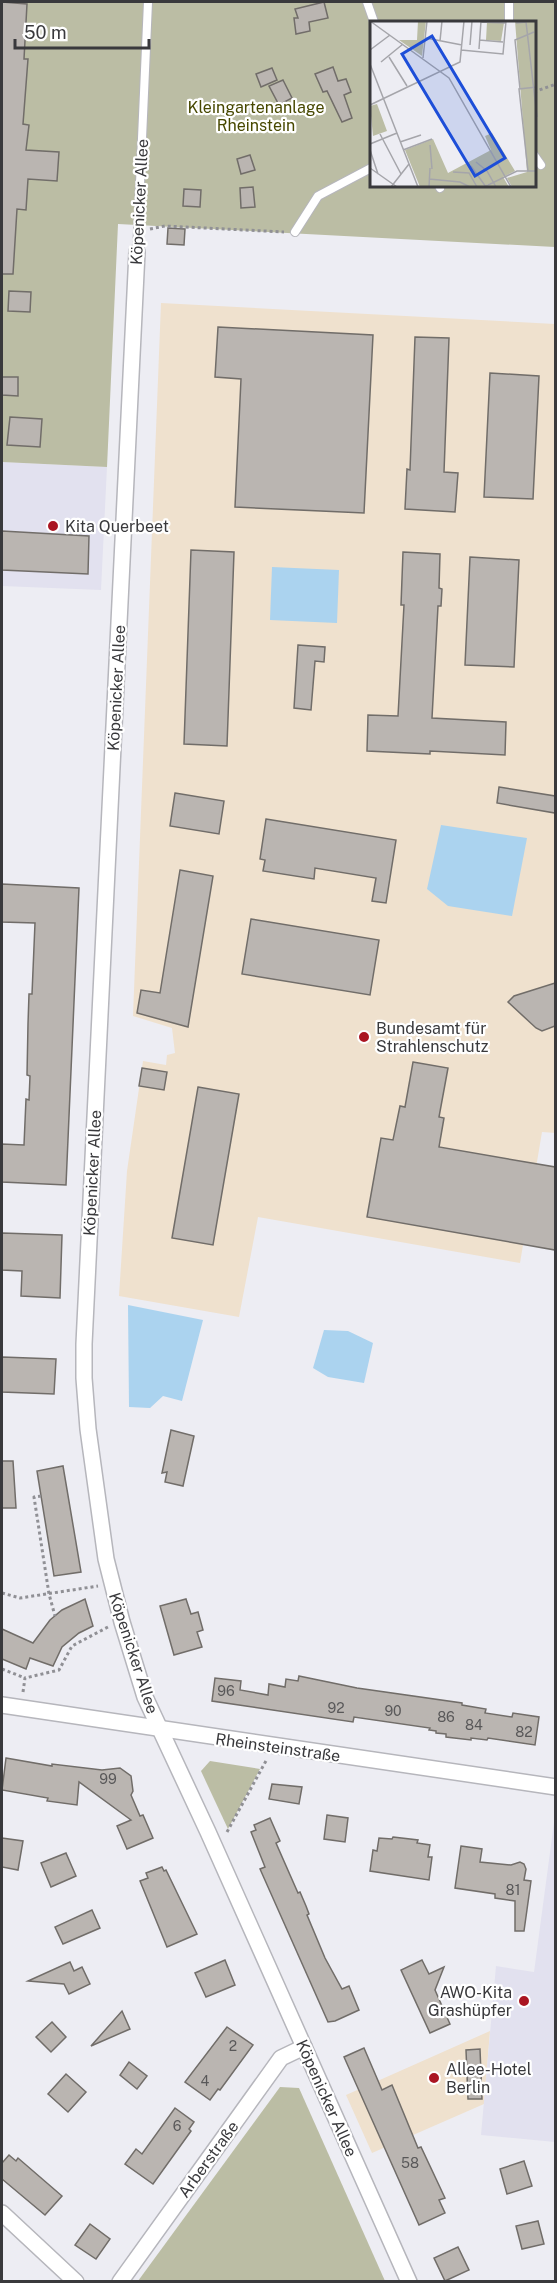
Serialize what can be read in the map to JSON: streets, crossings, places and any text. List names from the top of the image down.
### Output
{
  "streets": {
    "street": ["Köpenicker Allee", "Rheinsteinstraße", "Arberstraße"]
  },
  "crossings": [
    ["Köpenicker Allee", "Rheinsteinstraße"],
    ["Köpenicker Allee", "Arberstraße"]
  ],
  "parks": ["Kleingartenanlage Rheinstein"],
  "places": [
    "Kita Querbeet",
    "Bundesamt für Strahlenschutz",
    "AWO-Kita Grashüpfer",
    "Allee-Hotel Berlin"
  ],
  "house_numbers": [
    "96",
    "92",
    "90",
    "86",
    "84",
    "82",
    "99",
    "81",
    "2",
    "4",
    "6",
    "58"
  ],
  "scale_bar": "50 m"
}
